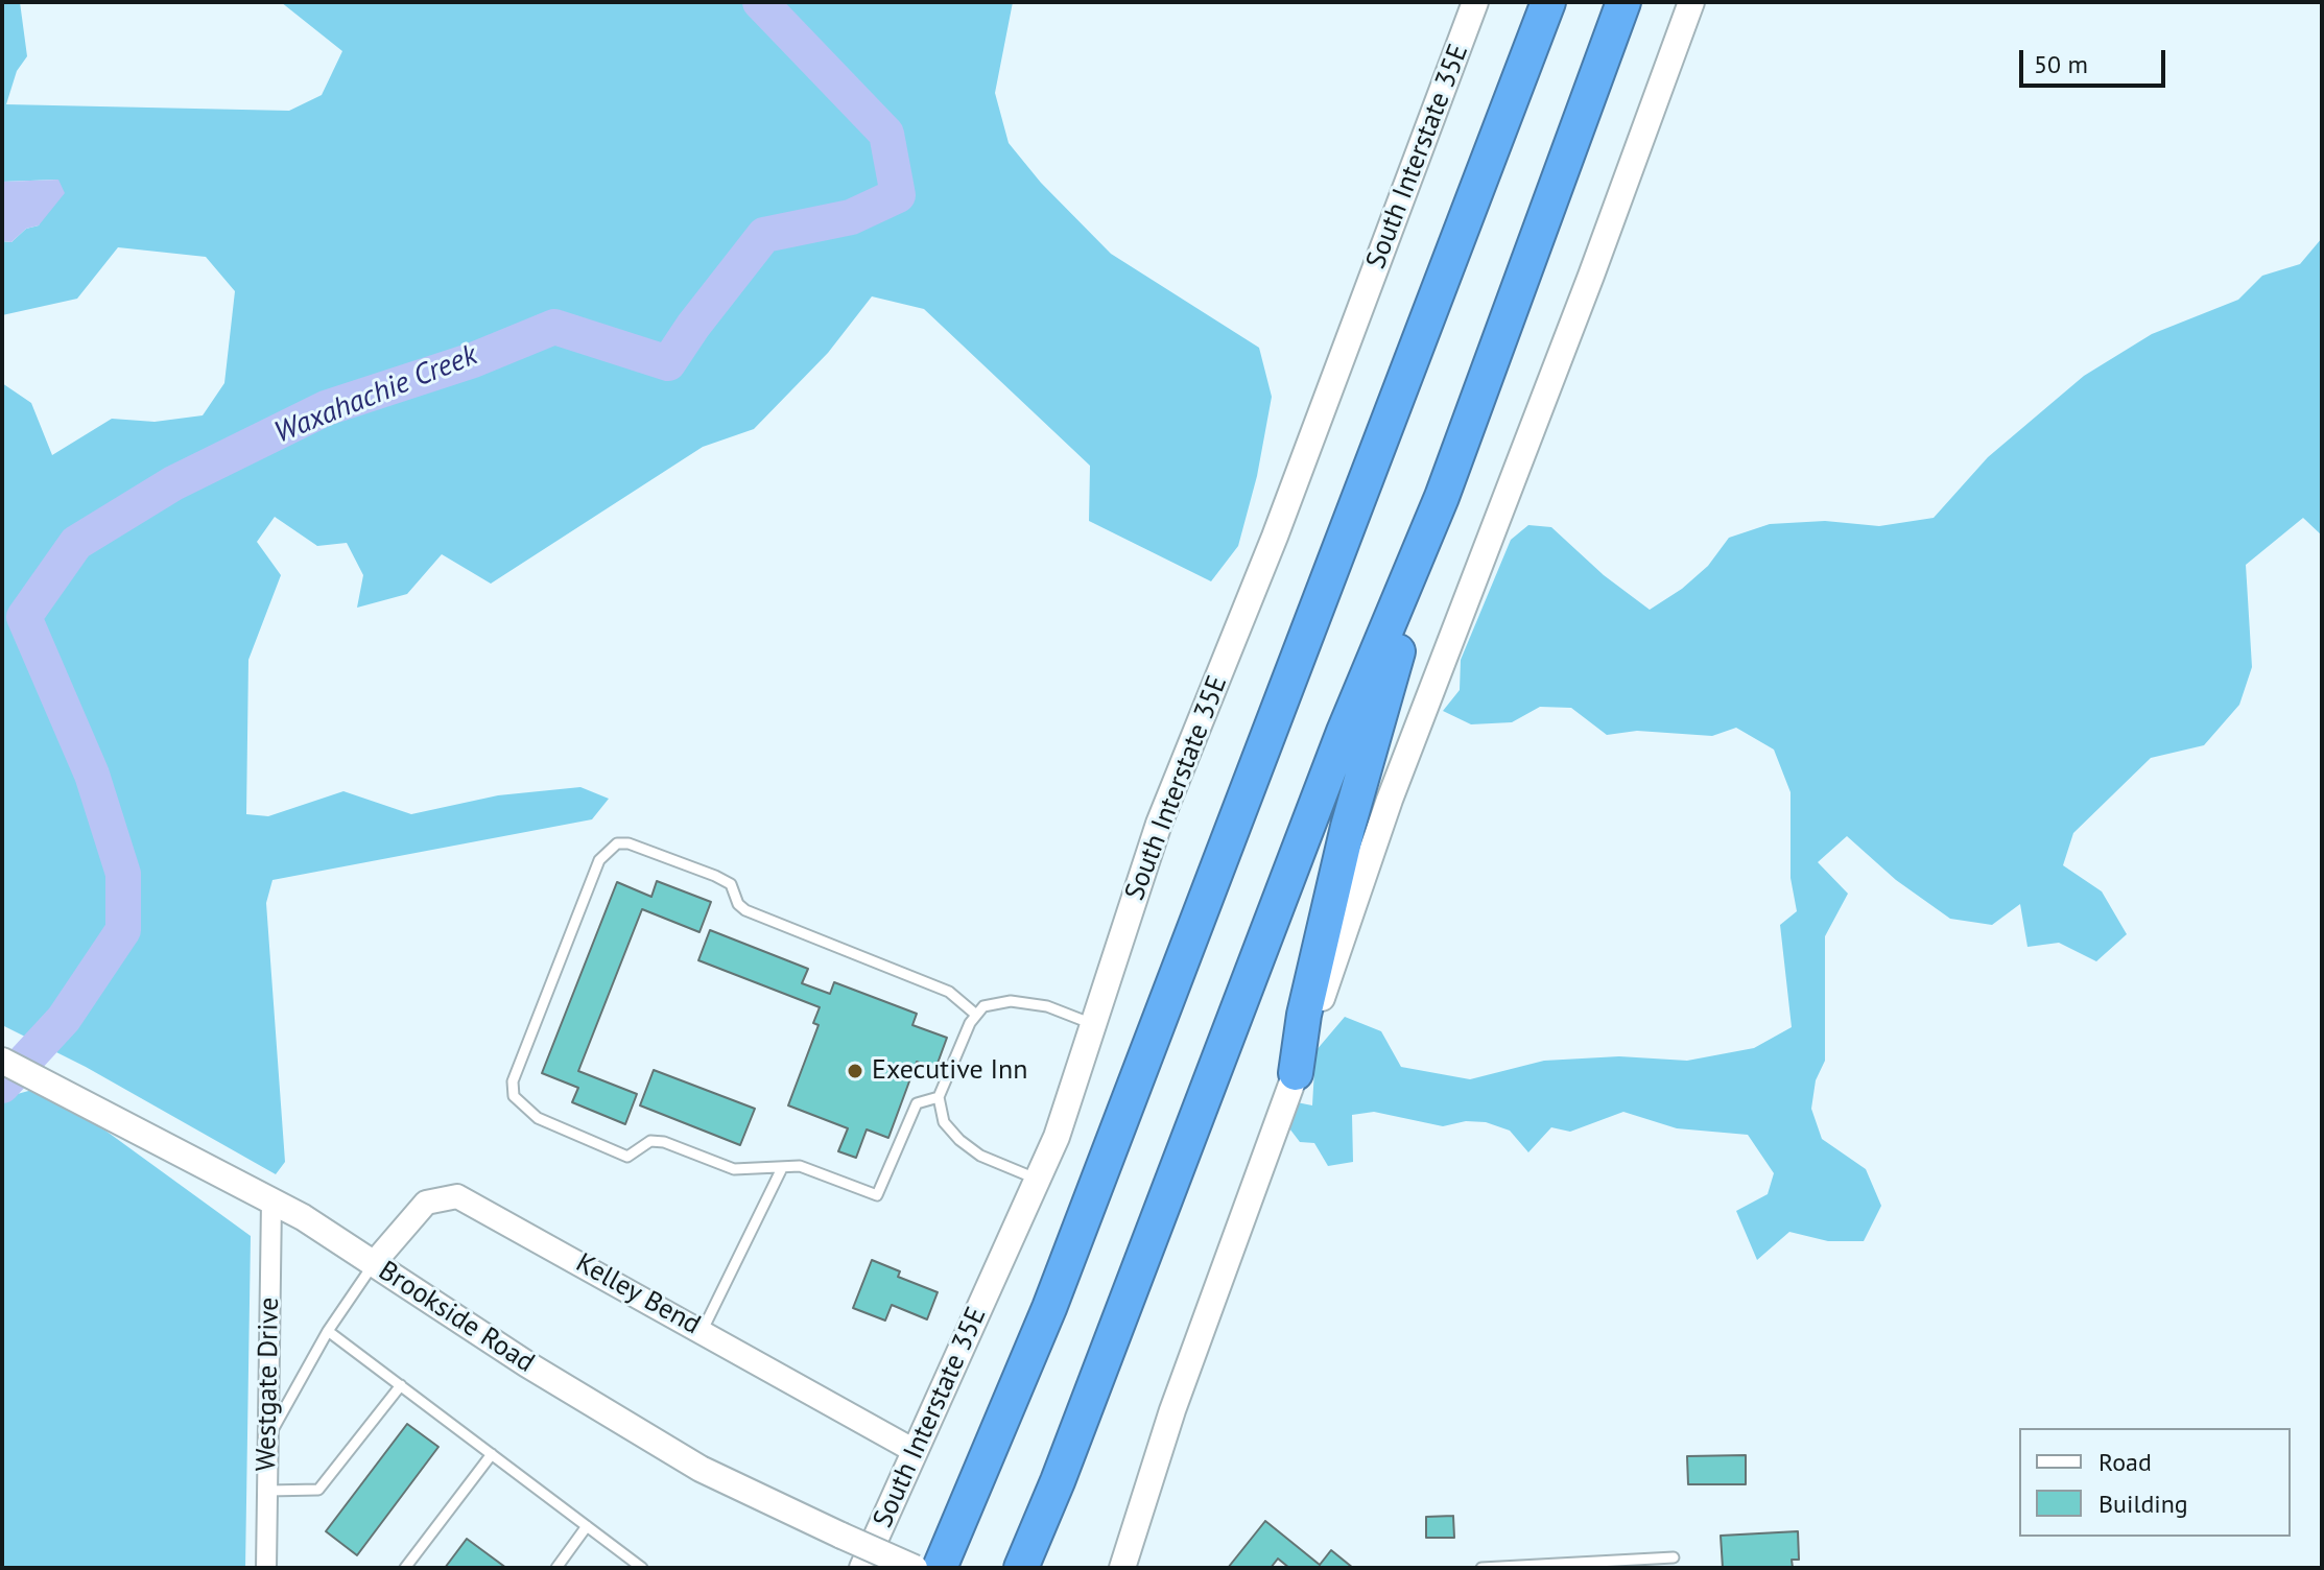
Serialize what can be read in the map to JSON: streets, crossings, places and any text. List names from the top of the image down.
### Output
{
  "streets": {
    "main road": ["South Interstate 35E", "Brookside Road"],
    "street": ["Kelley Bend", "Westgate Drive"]
  },
  "crossings": [
    ["South Interstate 35E", "Kelley Bend"],
    ["Kelley Bend", "Brookside Road"],
    ["Brookside Road", "Westgate Drive"]
  ],
  "water": ["Waxahachie Creek"],
  "places": ["Executive Inn"],
  "legend": ["Road", "Building"],
  "scale_bar": "50 m"
}
